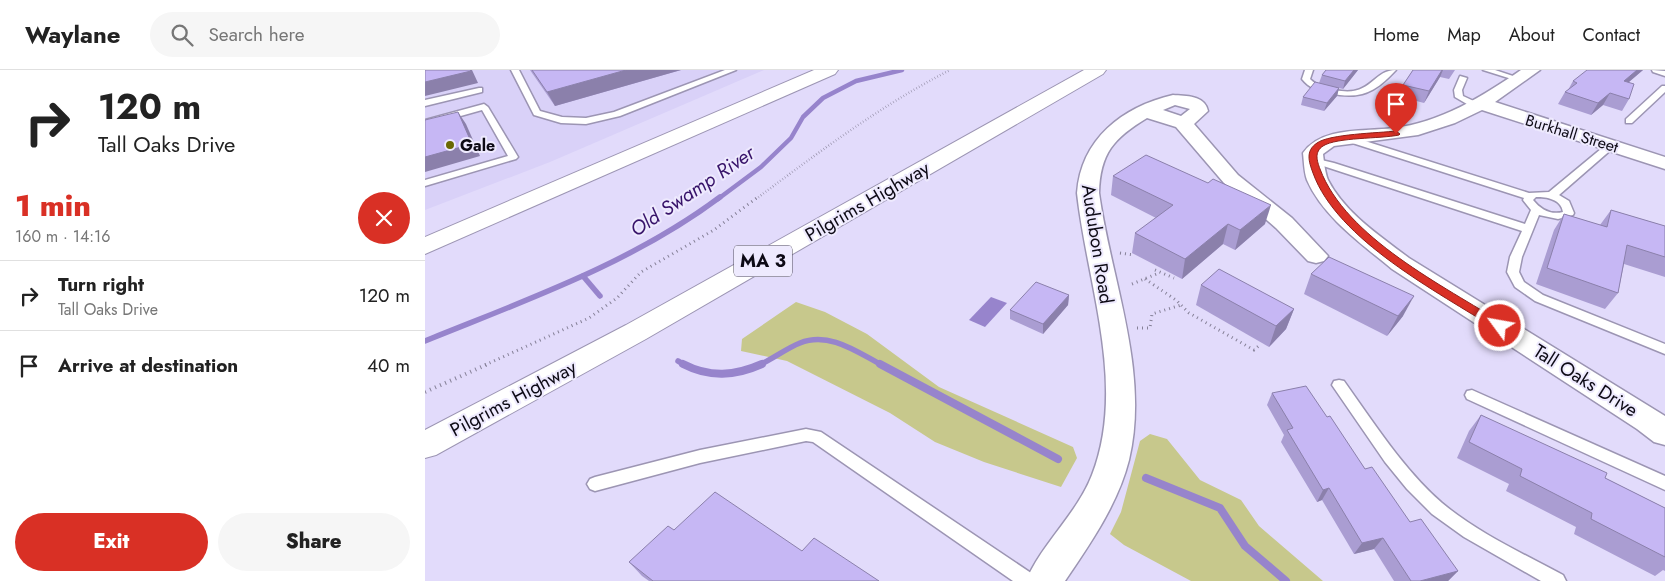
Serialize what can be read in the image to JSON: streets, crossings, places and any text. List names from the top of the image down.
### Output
{
  "streets": {
    "highway": ["Pilgrims Highway", "MA 3"],
    "street": ["Burkhall Street", "Audubon Road", "Tall Oaks Drive"]
  },
  "water": ["Old Swamp River"],
  "places": ["Gale"],
  "page": {
    "header": "Waylane",
    "search": "Search here",
    "nav": [
      "Home",
      "Map",
      "About",
      "Contact"
    ],
    "turn": ["120 m", "Tall Oaks Drive"],
    "heading": ["1 min", "160 m · 14:16"],
    "list": [
      {
        "name": "Turn right",
        "note": "Tall Oaks Drive",
        "value": "120 m"
      },
      {
        "name": "Arrive at destination",
        "value": "40 m"
      }
    ],
    "buttons": ["Exit", "Share"]
  }
}
